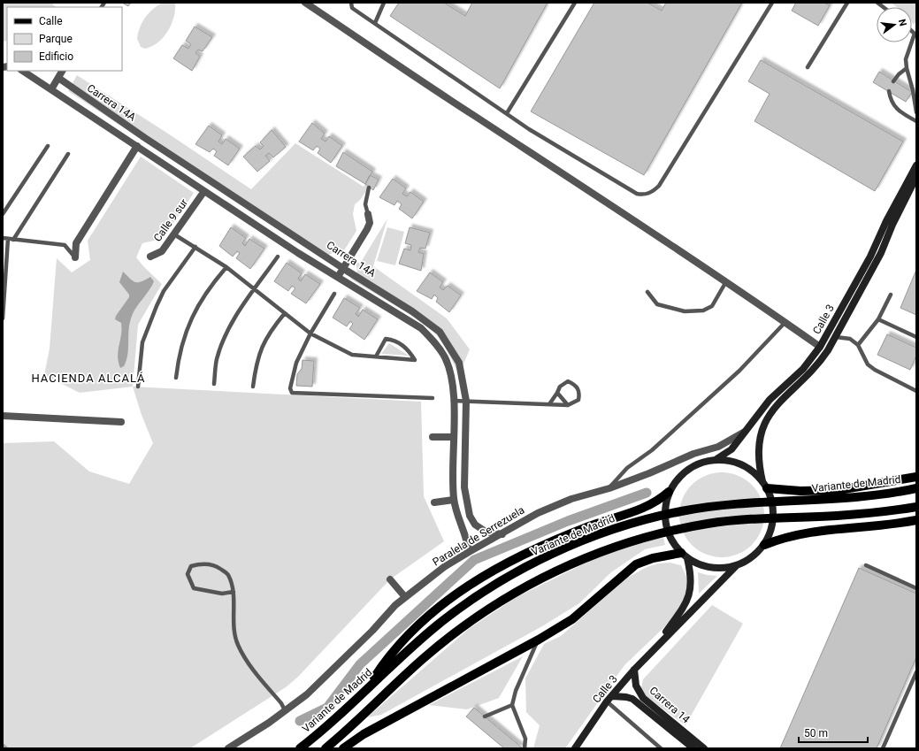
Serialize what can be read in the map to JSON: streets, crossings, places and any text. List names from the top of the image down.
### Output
{
  "streets": {
    "main road": ["Calle 3", "Variante de Madrid", "Carrera 14"],
    "street": ["Carrera 14A", "Calle 9 sur", "Paralela de Serrezuela"]
  },
  "crossings": [
    ["Carrera 14A", "Calle 9 sur"],
    ["Carrera 14A", "Paralela de Serrezuela"],
    ["Calle 3", "Paralela de Serrezuela"],
    ["Calle 3", "Carrera 14"]
  ],
  "districts": ["HACIENDA ALCALÁ"],
  "legend": ["Calle", "Parque", "Edificio"],
  "scale_bar": "50 m",
  "north": "right"
}
